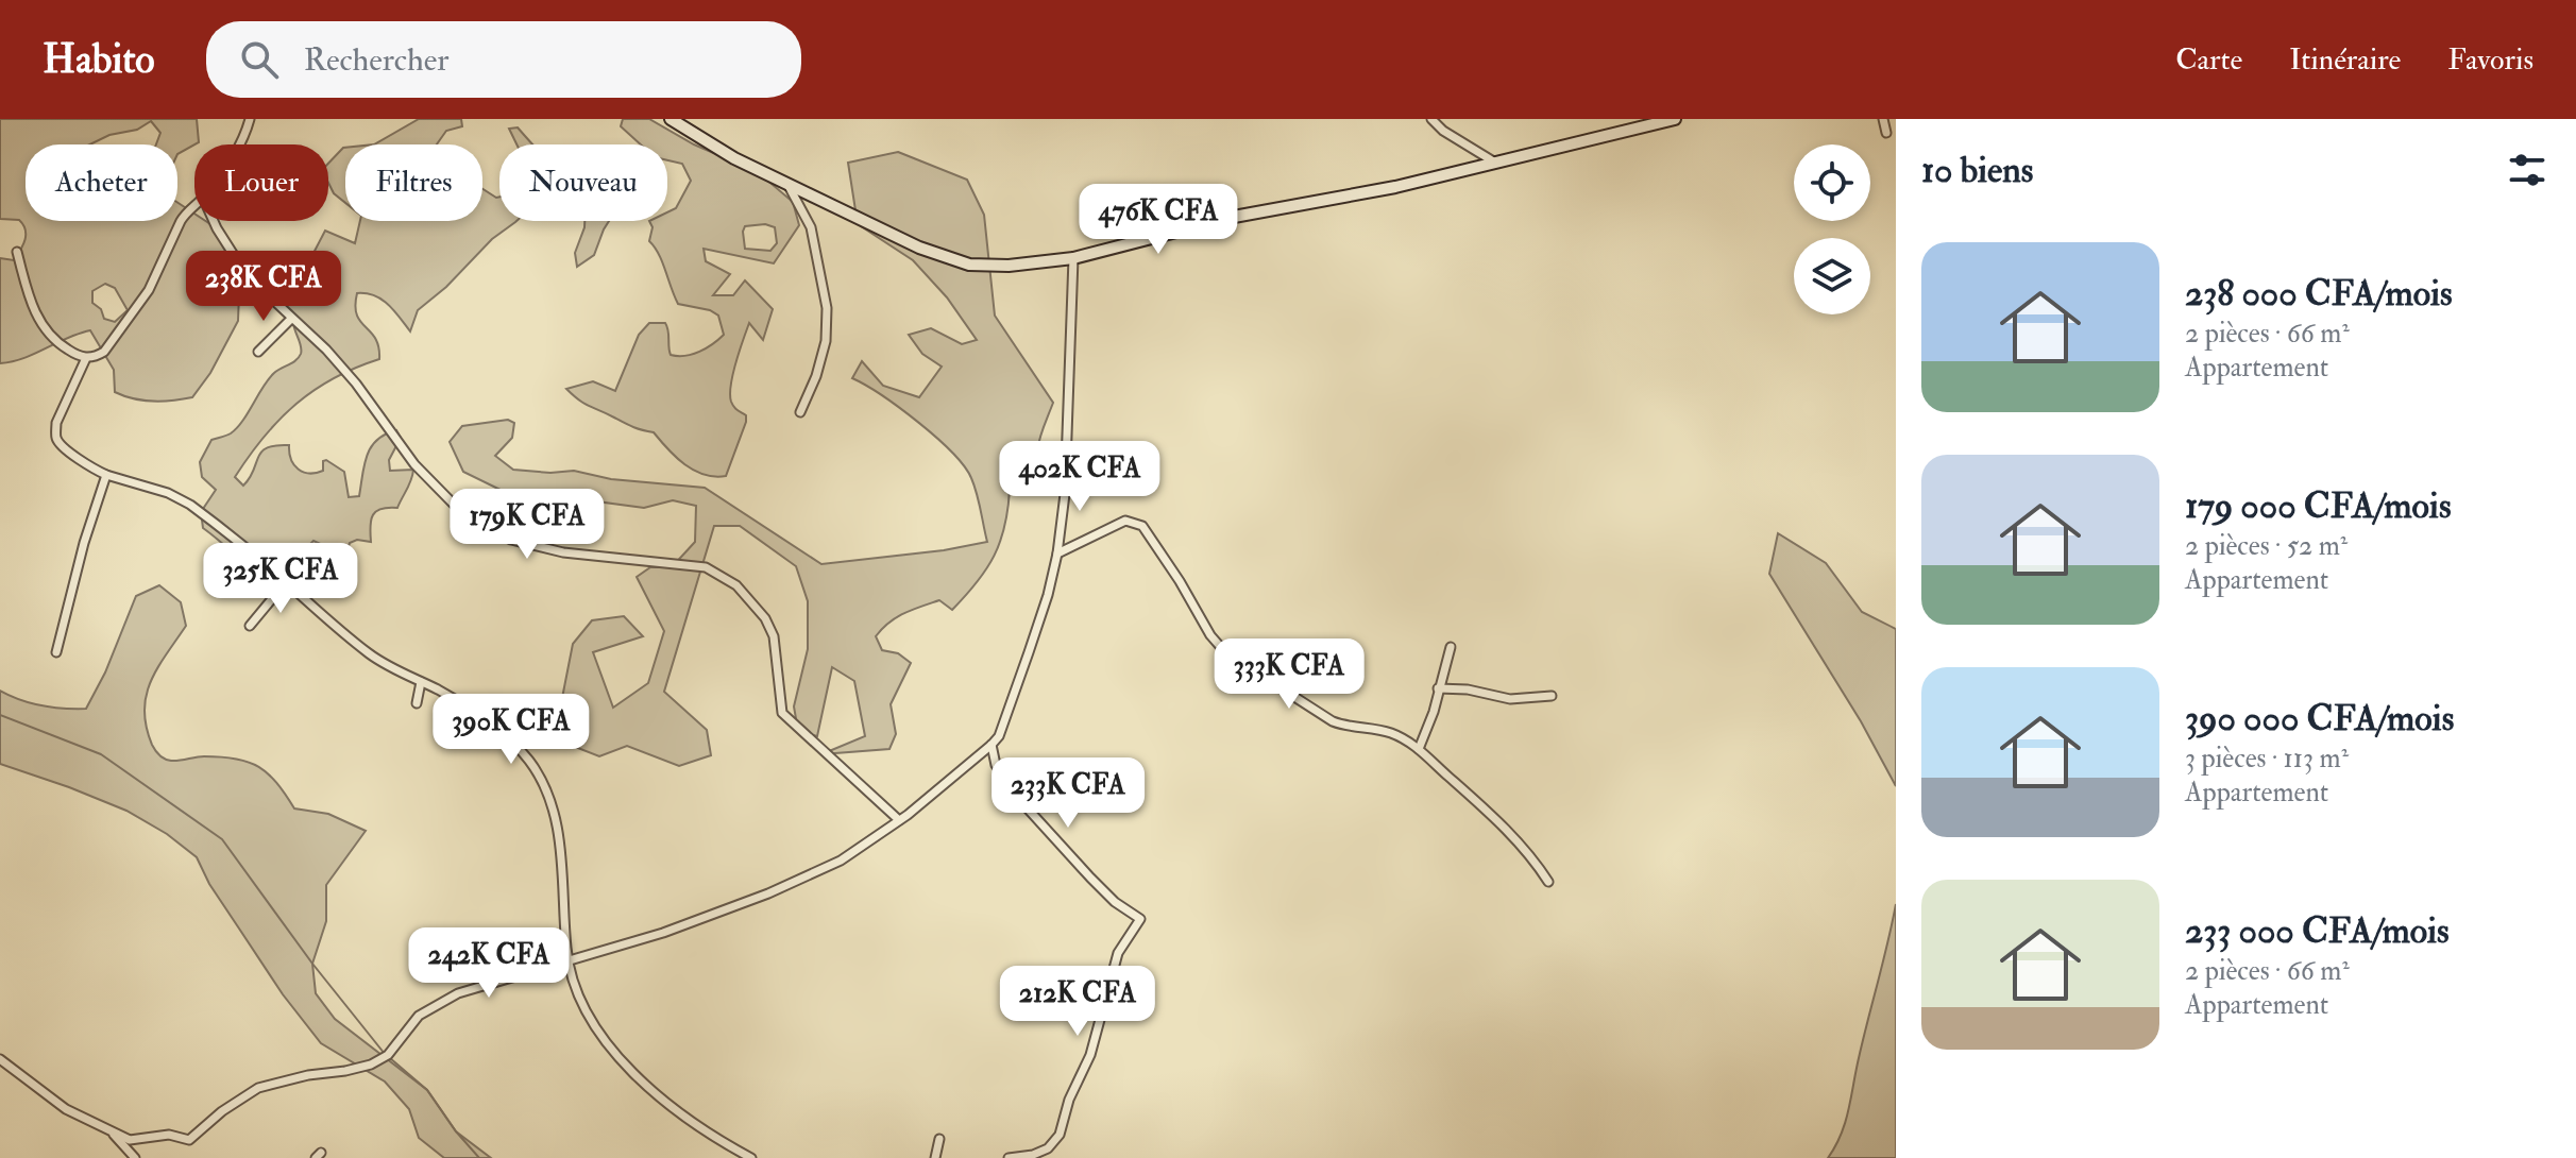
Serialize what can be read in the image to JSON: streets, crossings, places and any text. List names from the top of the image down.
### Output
{
  "page": {
    "header": "Habito",
    "search": "Rechercher",
    "nav": ["Carte", "Itinéraire", "Favoris"],
    "heading": "10 biens",
    "chip": [
      "Acheter",
      "Louer",
      "Filtres",
      "Nouveau"
    ],
    "price": [
      "476K CFA",
      "238K CFA",
      "402K CFA",
      "179K CFA",
      "325K CFA",
      "333K CFA",
      "390K CFA",
      "233K CFA",
      "242K CFA",
      "212K CFA"
    ],
    "list": [
      {
        "name": "238 000 CFA/mois",
        "note": "2 pièces · 66 m² · Appartement"
      },
      {
        "name": "179 000 CFA/mois",
        "note": "2 pièces · 52 m² · Appartement"
      },
      {
        "name": "390 000 CFA/mois",
        "note": "3 pièces · 113 m² · Appartement"
      },
      {
        "name": "233 000 CFA/mois",
        "note": "2 pièces · 66 m² · Appartement"
      }
    ]
  }
}
